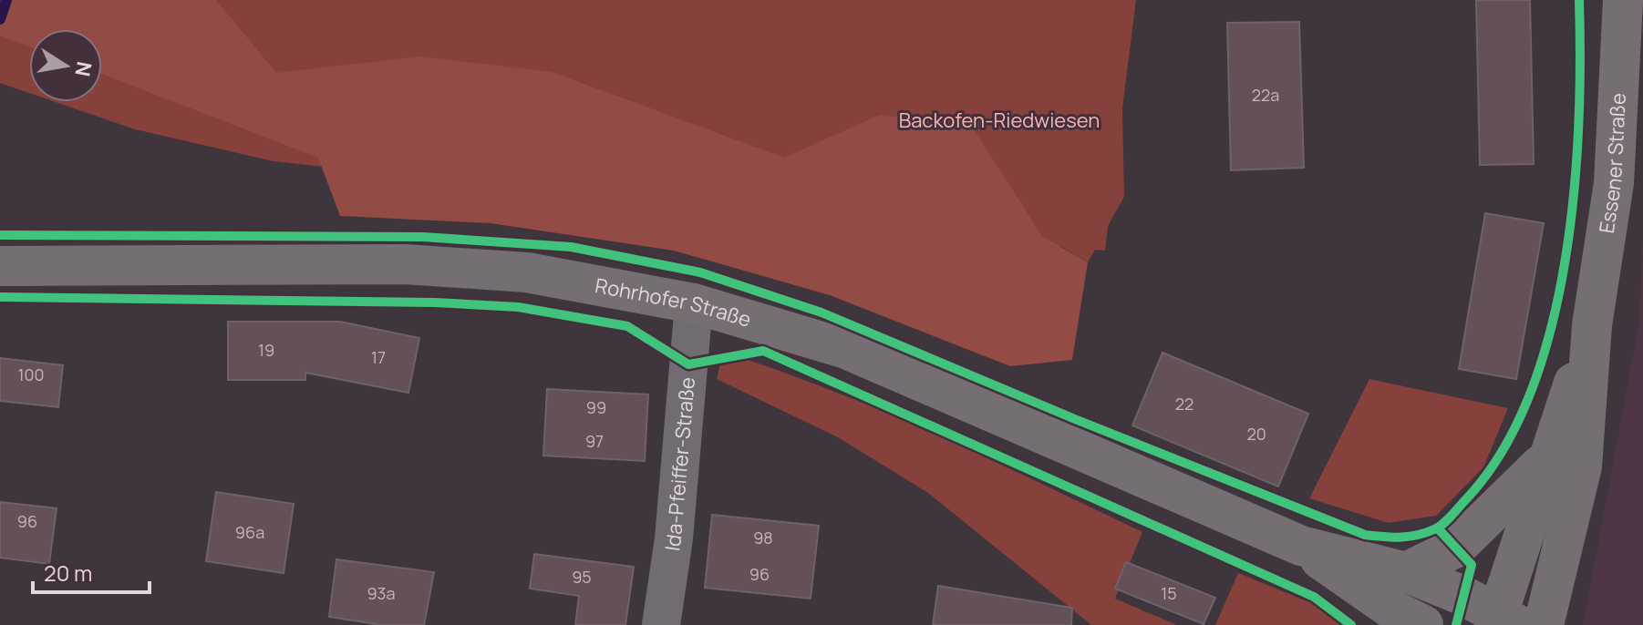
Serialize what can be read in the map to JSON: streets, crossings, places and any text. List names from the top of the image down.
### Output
{
  "streets": {
    "main road": ["Essener Straße", "Rohrhofer Straße"],
    "street": ["Ida-Pfeiffer-Straße"]
  },
  "crossings": [
    ["Essener Straße", "Rohrhofer Straße"],
    ["Rohrhofer Straße", "Ida-Pfeiffer-Straße"]
  ],
  "parks": ["Backofen-Riedwiesen"],
  "house_numbers": [
    "22a",
    "19",
    "17",
    "100",
    "22",
    "99",
    "20",
    "97",
    "96",
    "96a",
    "98",
    "96",
    "95",
    "93a",
    "15"
  ],
  "scale_bar": "20 m",
  "north": "right"
}
